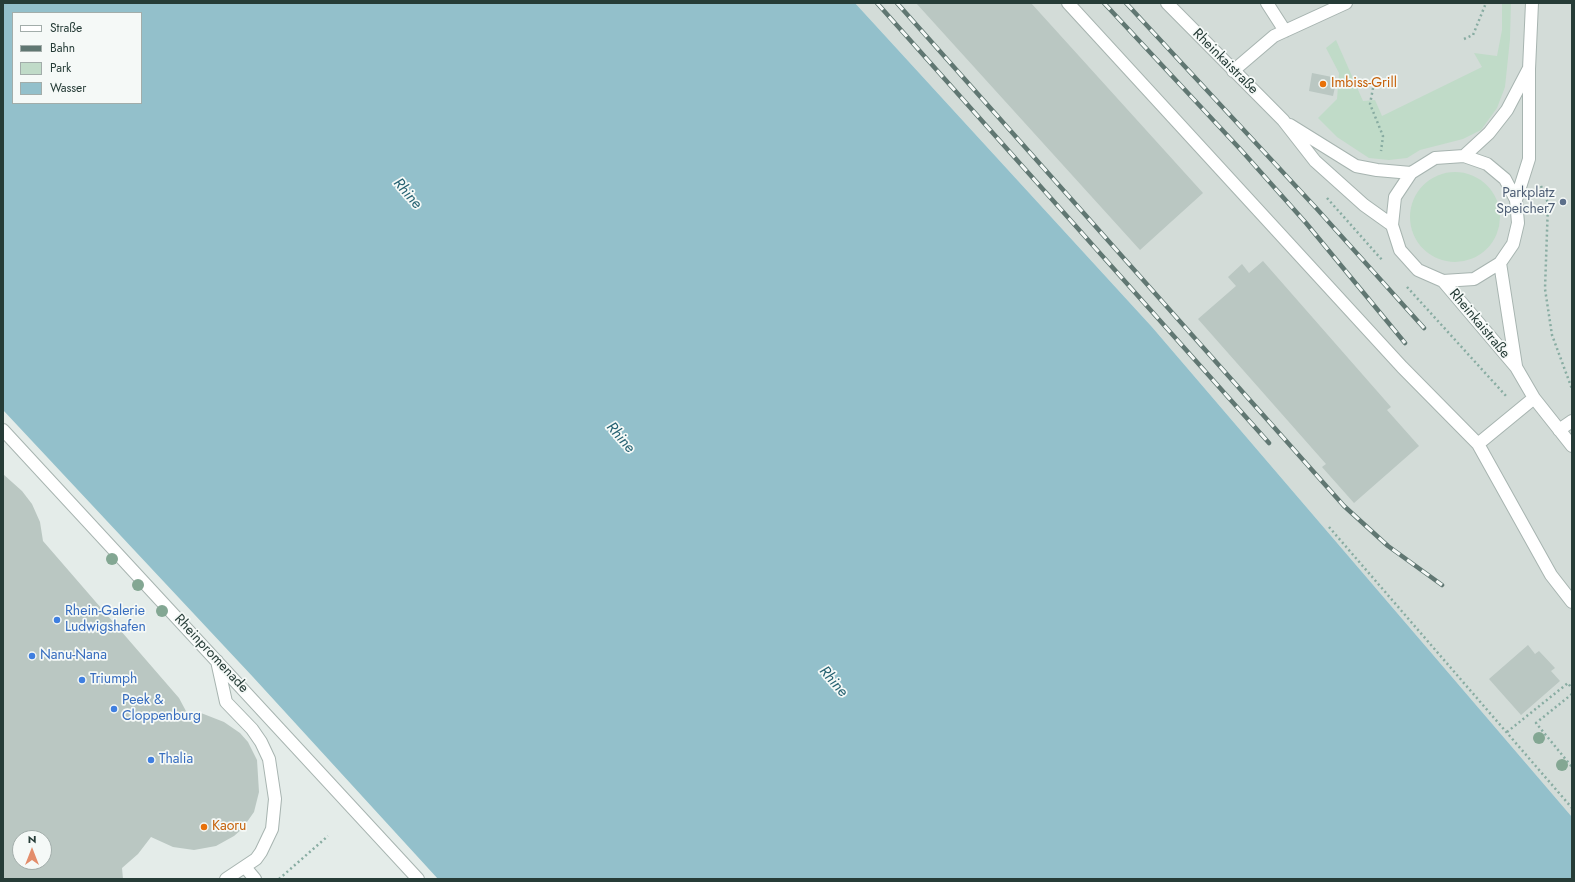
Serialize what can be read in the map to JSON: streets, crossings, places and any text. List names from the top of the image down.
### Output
{
  "streets": {
    "street": ["Rheinkaistraße", "Rheinpromenade"]
  },
  "water": ["Rhine"],
  "places": [
    "Imbiss-Grill",
    "Parkplatz Speicher7",
    "Rhein-Galerie Ludwigshafen",
    "Nanu-Nana",
    "Triumph",
    "Peek & Cloppenburg",
    "Thalia",
    "Kaoru"
  ],
  "legend": [
    "Straße",
    "Bahn",
    "Park",
    "Wasser"
  ],
  "north": "top"
}
